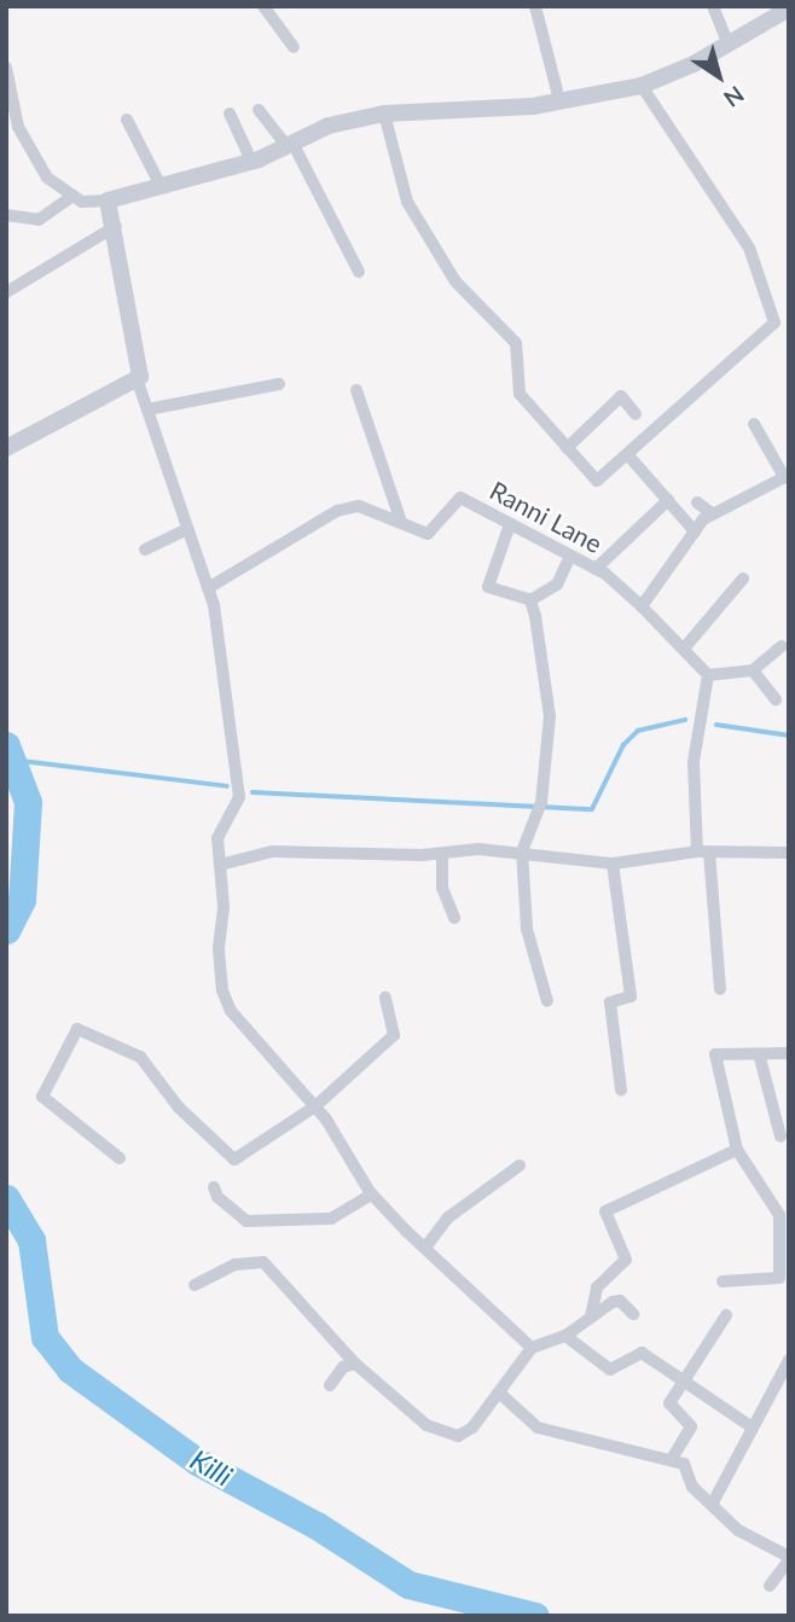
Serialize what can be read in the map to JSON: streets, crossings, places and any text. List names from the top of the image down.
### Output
{
  "streets": {
    "street": ["Ranni Lane"]
  },
  "water": ["Killi"],
  "north": "bottom right"
}
